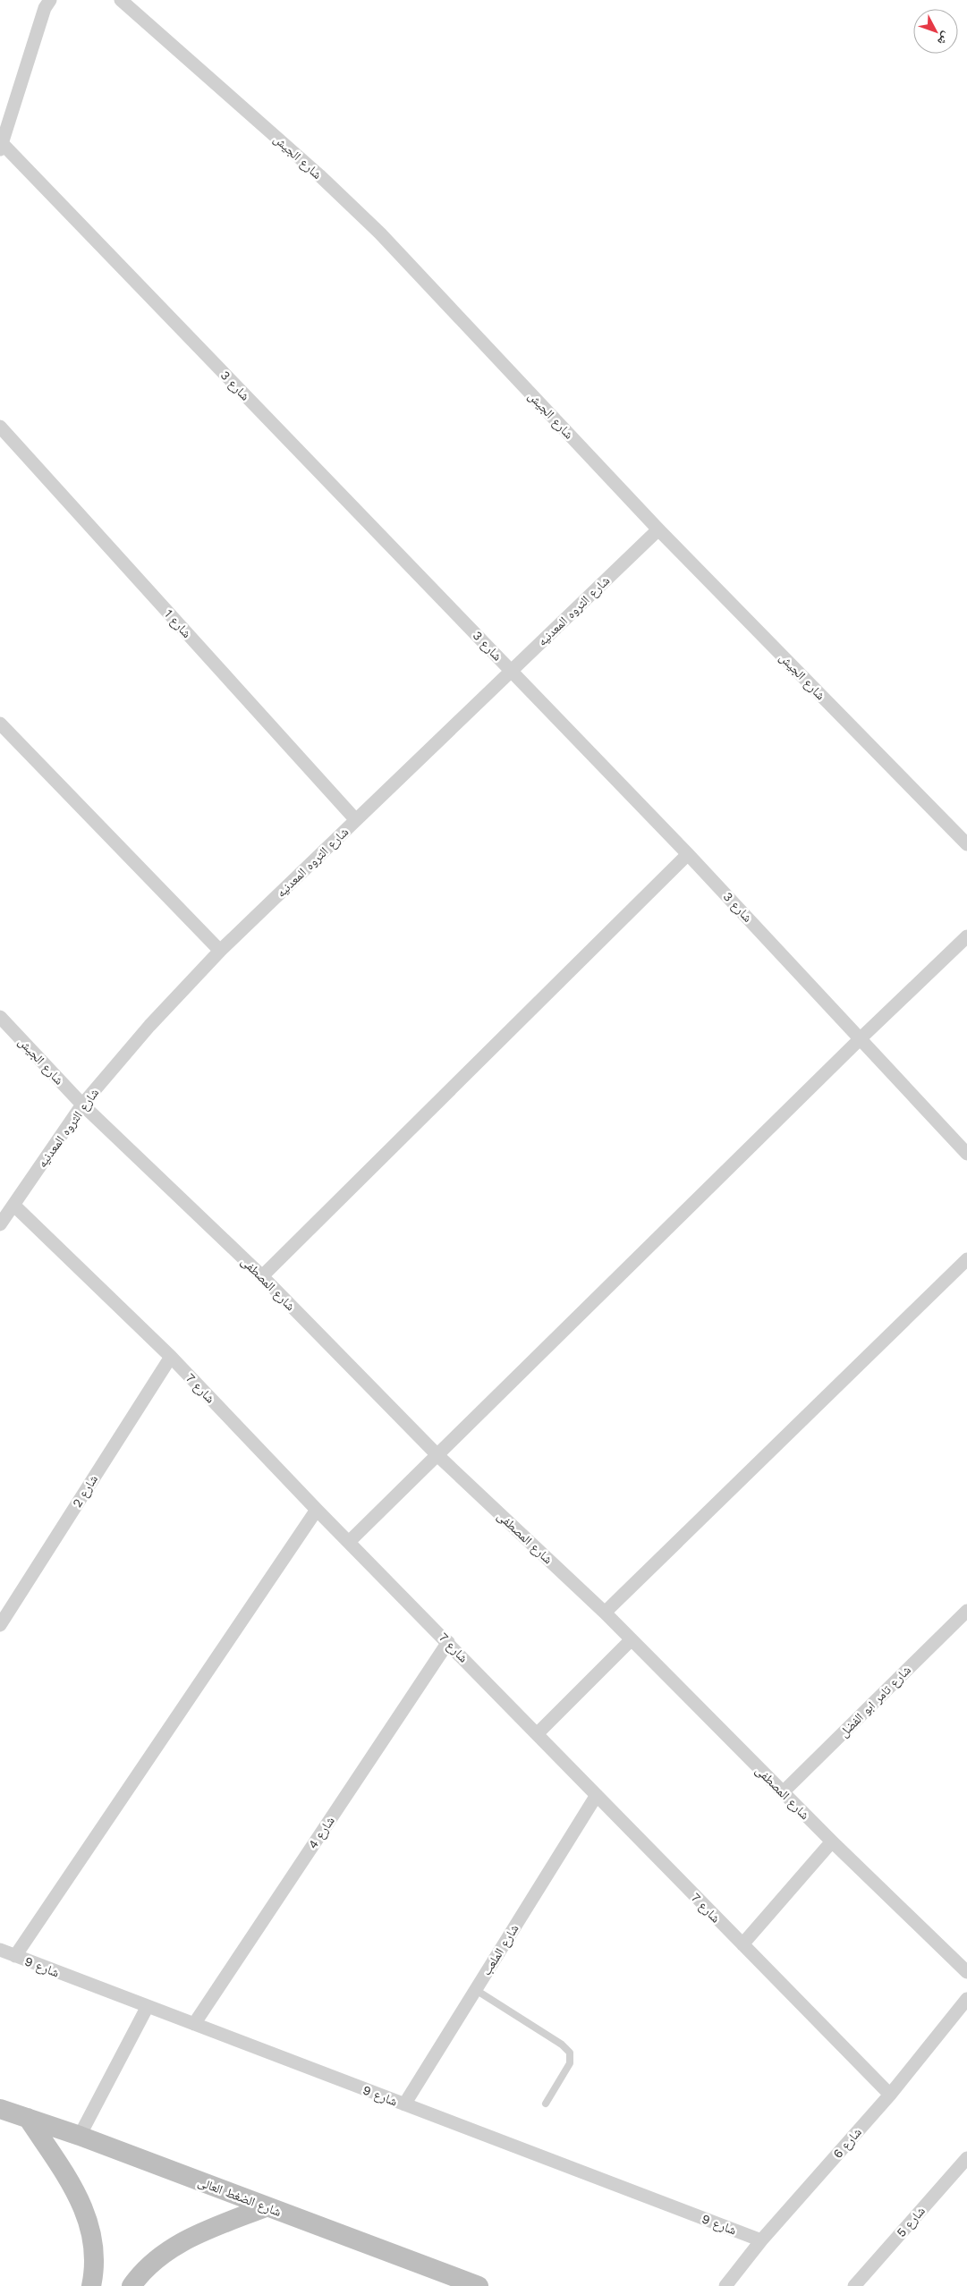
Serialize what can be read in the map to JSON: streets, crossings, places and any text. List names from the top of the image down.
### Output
{
  "streets": {
    "street": [
      "شارع الجيش",
      "شارع 3",
      "شارع الثروه المعدنيه",
      "شارع 1",
      "شارع المصطفى",
      "شارع 7",
      "شارع 2",
      "شارع تامر ابو الفضل",
      "شارع 4",
      "شارع الملعب",
      "شارع 9",
      "شارع 6",
      "شارع الضغط العالى",
      "شارع 5"
    ]
  },
  "crossings": [
    ["شارع الجيش", "شارع الثروه المعدنيه"],
    ["شارع الجيش", "شارع المصطفى"],
    ["شارع 3", "شارع الثروه المعدنيه"],
    ["شارع الثروه المعدنيه", "شارع 1"],
    ["شارع الثروه المعدنيه", "شارع المصطفى"],
    ["شارع الثروه المعدنيه", "شارع 7"],
    ["شارع المصطفى", "شارع تامر ابو الفضل"],
    ["شارع 7", "شارع 2"],
    ["شارع 7", "شارع 4"],
    ["شارع 7", "شارع الملعب"],
    ["شارع 7", "شارع 6"],
    ["شارع 4", "شارع 9"],
    ["شارع الملعب", "شارع 9"],
    ["شارع 9", "شارع 6"]
  ],
  "north": "bottom right"
}
